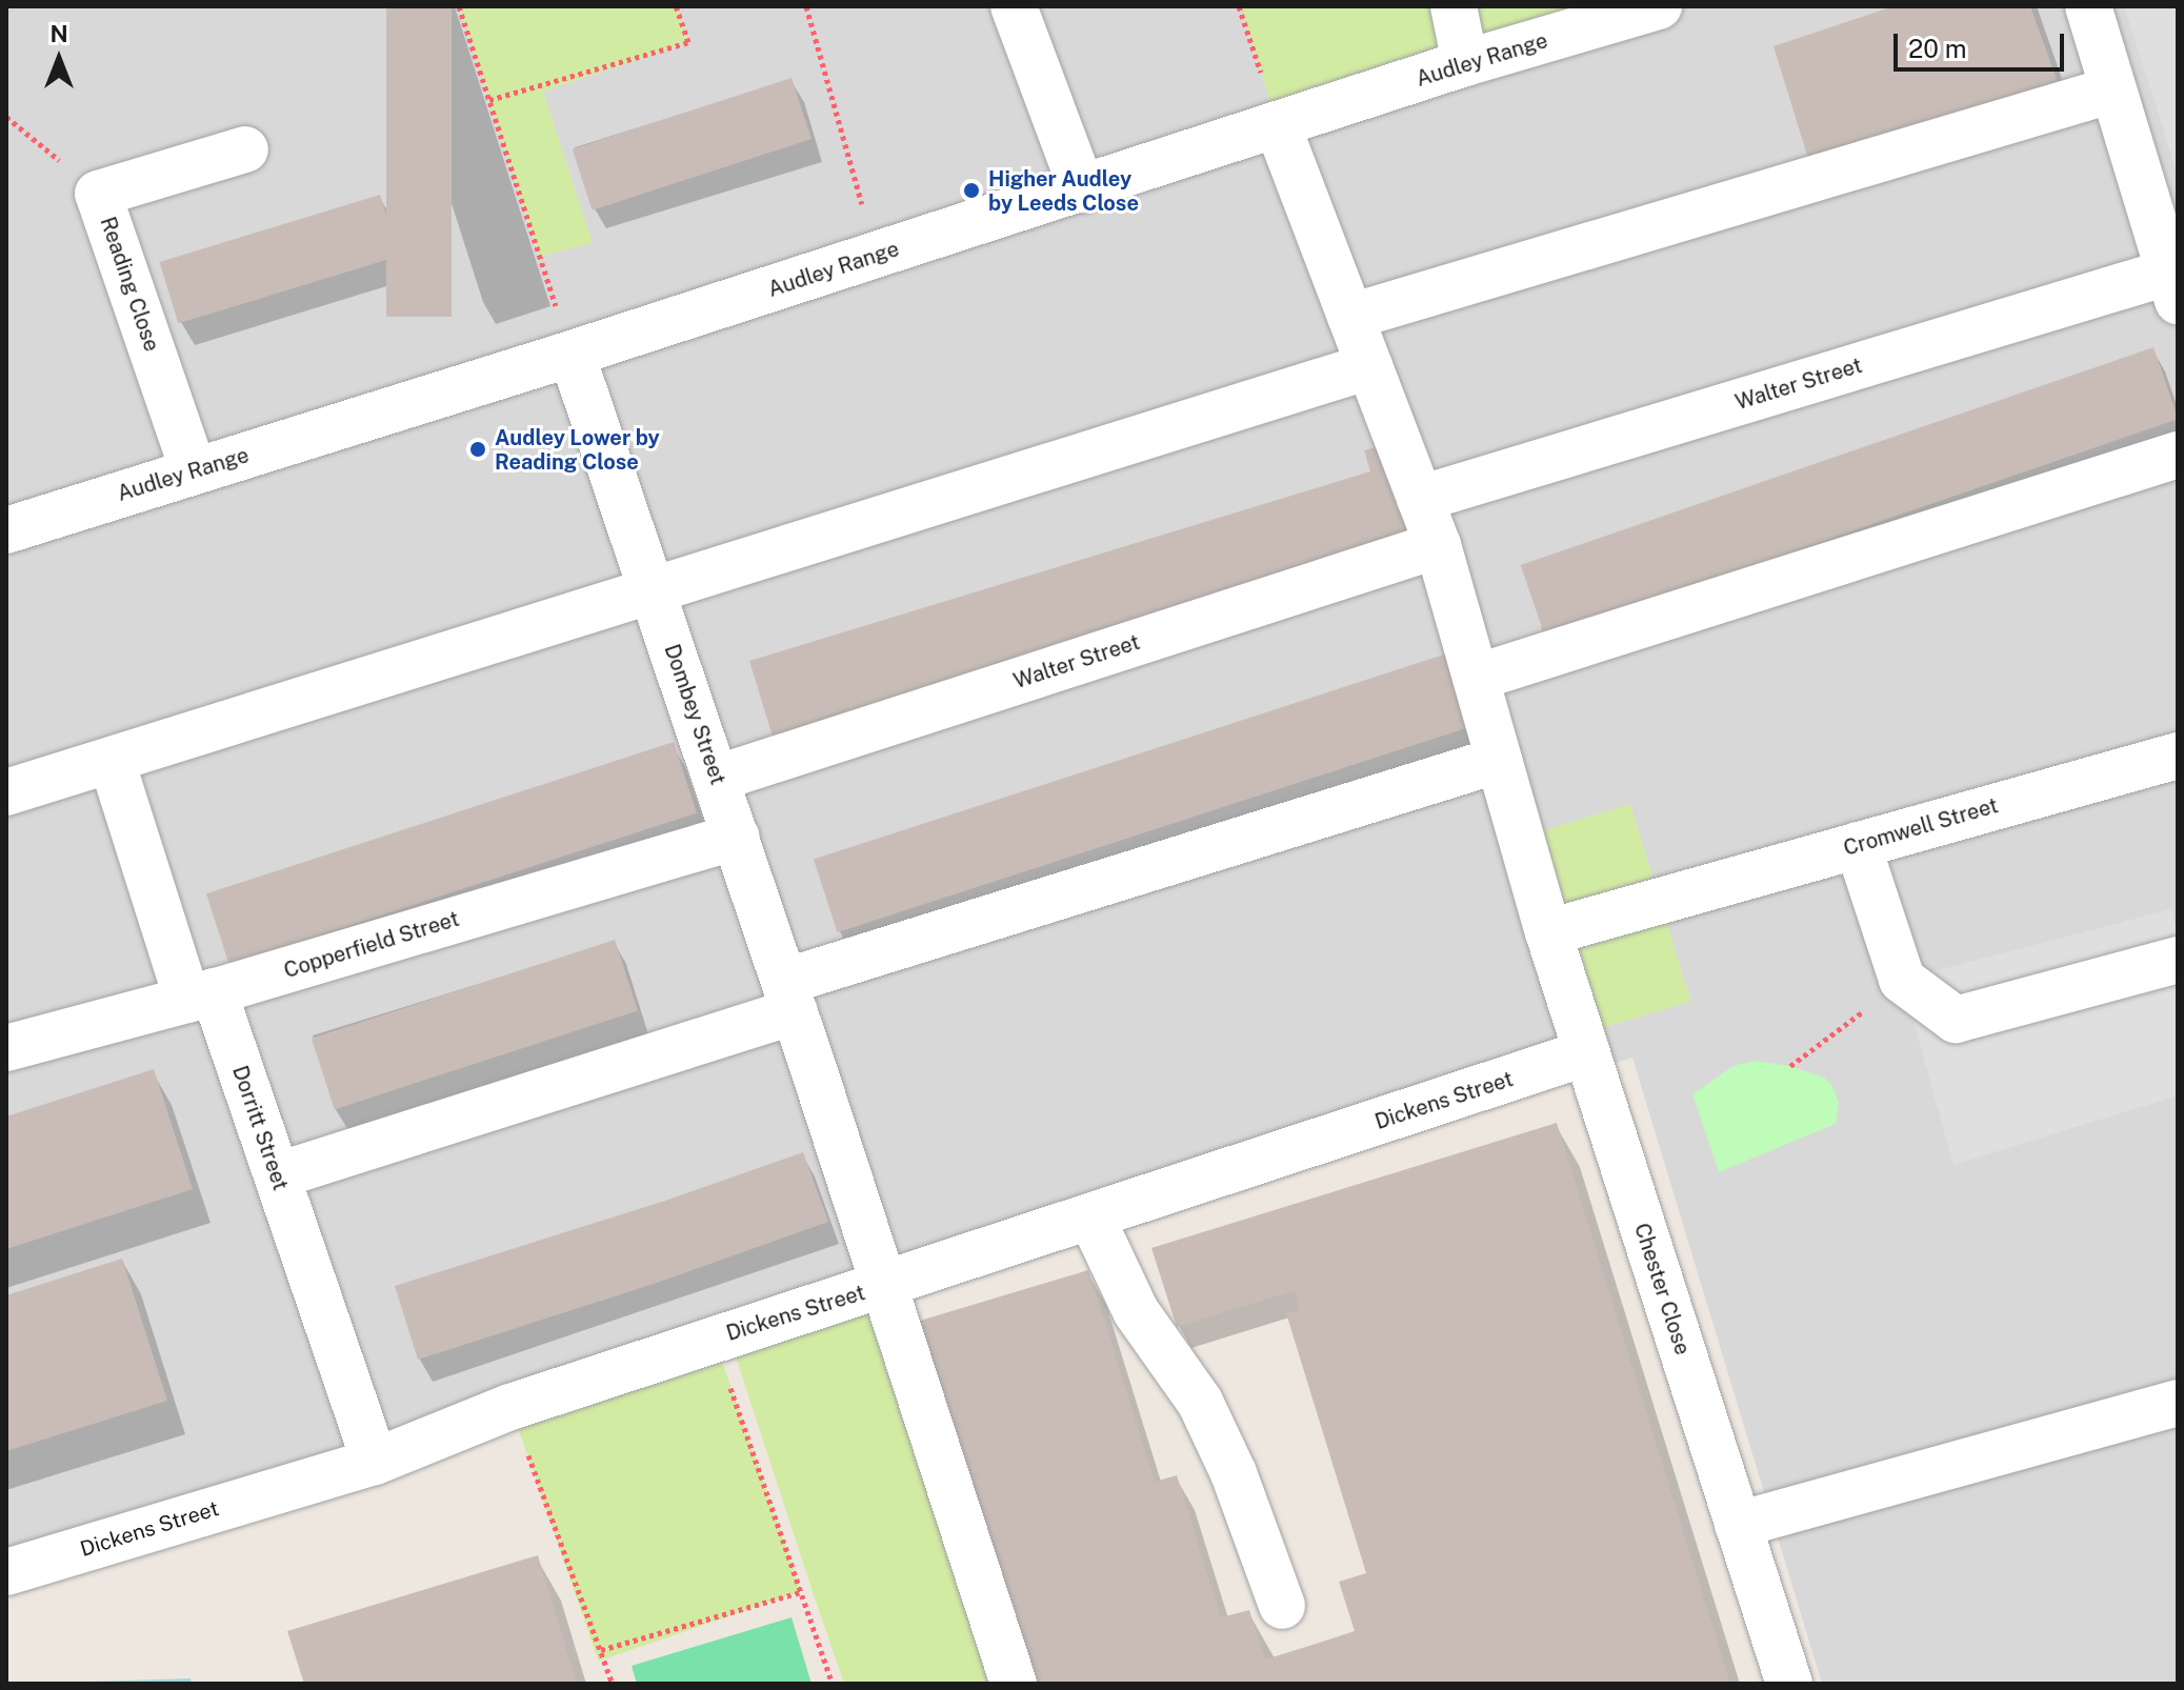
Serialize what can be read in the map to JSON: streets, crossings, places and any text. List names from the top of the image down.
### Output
{
  "streets": {
    "street": [
      "Audley Range",
      "Reading Close",
      "Walter Street",
      "Dombey Street",
      "Cromwell Street",
      "Copperfield Street",
      "Dickens Street",
      "Dorritt Street",
      "Chester Close"
    ]
  },
  "crossings": [
    ["Audley Range", "Reading Close"],
    ["Audley Range", "Dombey Street"],
    ["Audley Range", "Chester Close"],
    ["Walter Street", "Dombey Street"],
    ["Walter Street", "Chester Close"],
    ["Dombey Street", "Copperfield Street"],
    ["Dombey Street", "Dickens Street"],
    ["Cromwell Street", "Chester Close"],
    ["Copperfield Street", "Dorritt Street"],
    ["Dickens Street", "Dorritt Street"],
    ["Dickens Street", "Chester Close"]
  ],
  "places": ["Higher Audley by Leeds Close", "Audley Lower by Reading Close"],
  "scale_bar": "20 m",
  "north": "top"
}
